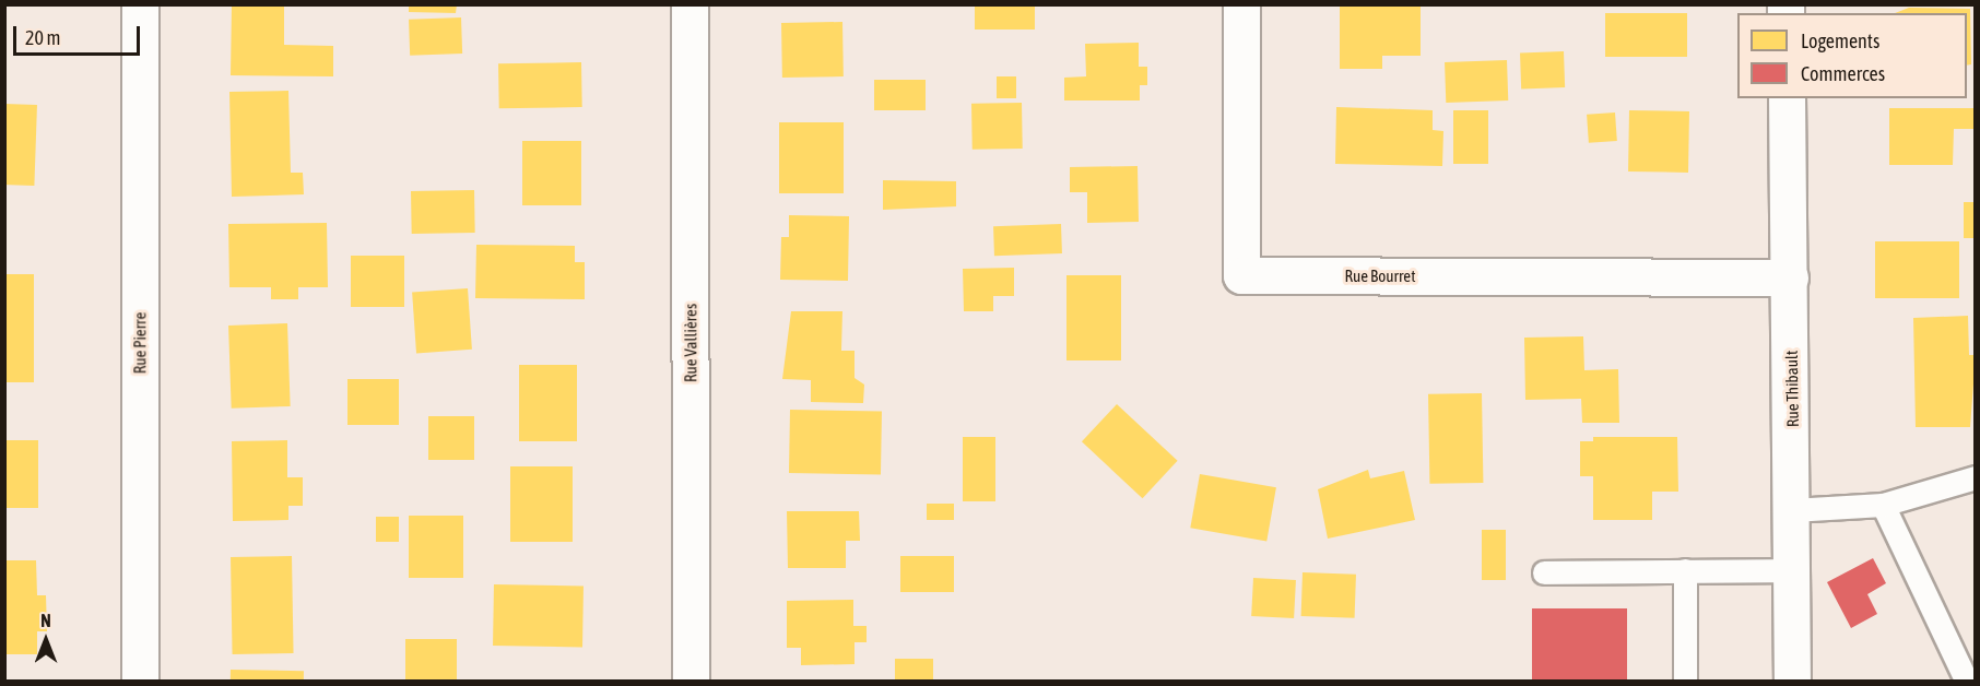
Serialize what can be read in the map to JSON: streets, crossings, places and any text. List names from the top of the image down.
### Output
{
  "streets": {
    "street": [
      "Rue Bourret",
      "Rue Pierre",
      "Rue Vallières",
      "Rue Thibault"
    ]
  },
  "crossings": [
    ["Rue Bourret", "Rue Thibault"]
  ],
  "legend": ["Logements", "Commerces"],
  "scale_bar": "20 m",
  "north": "top"
}
